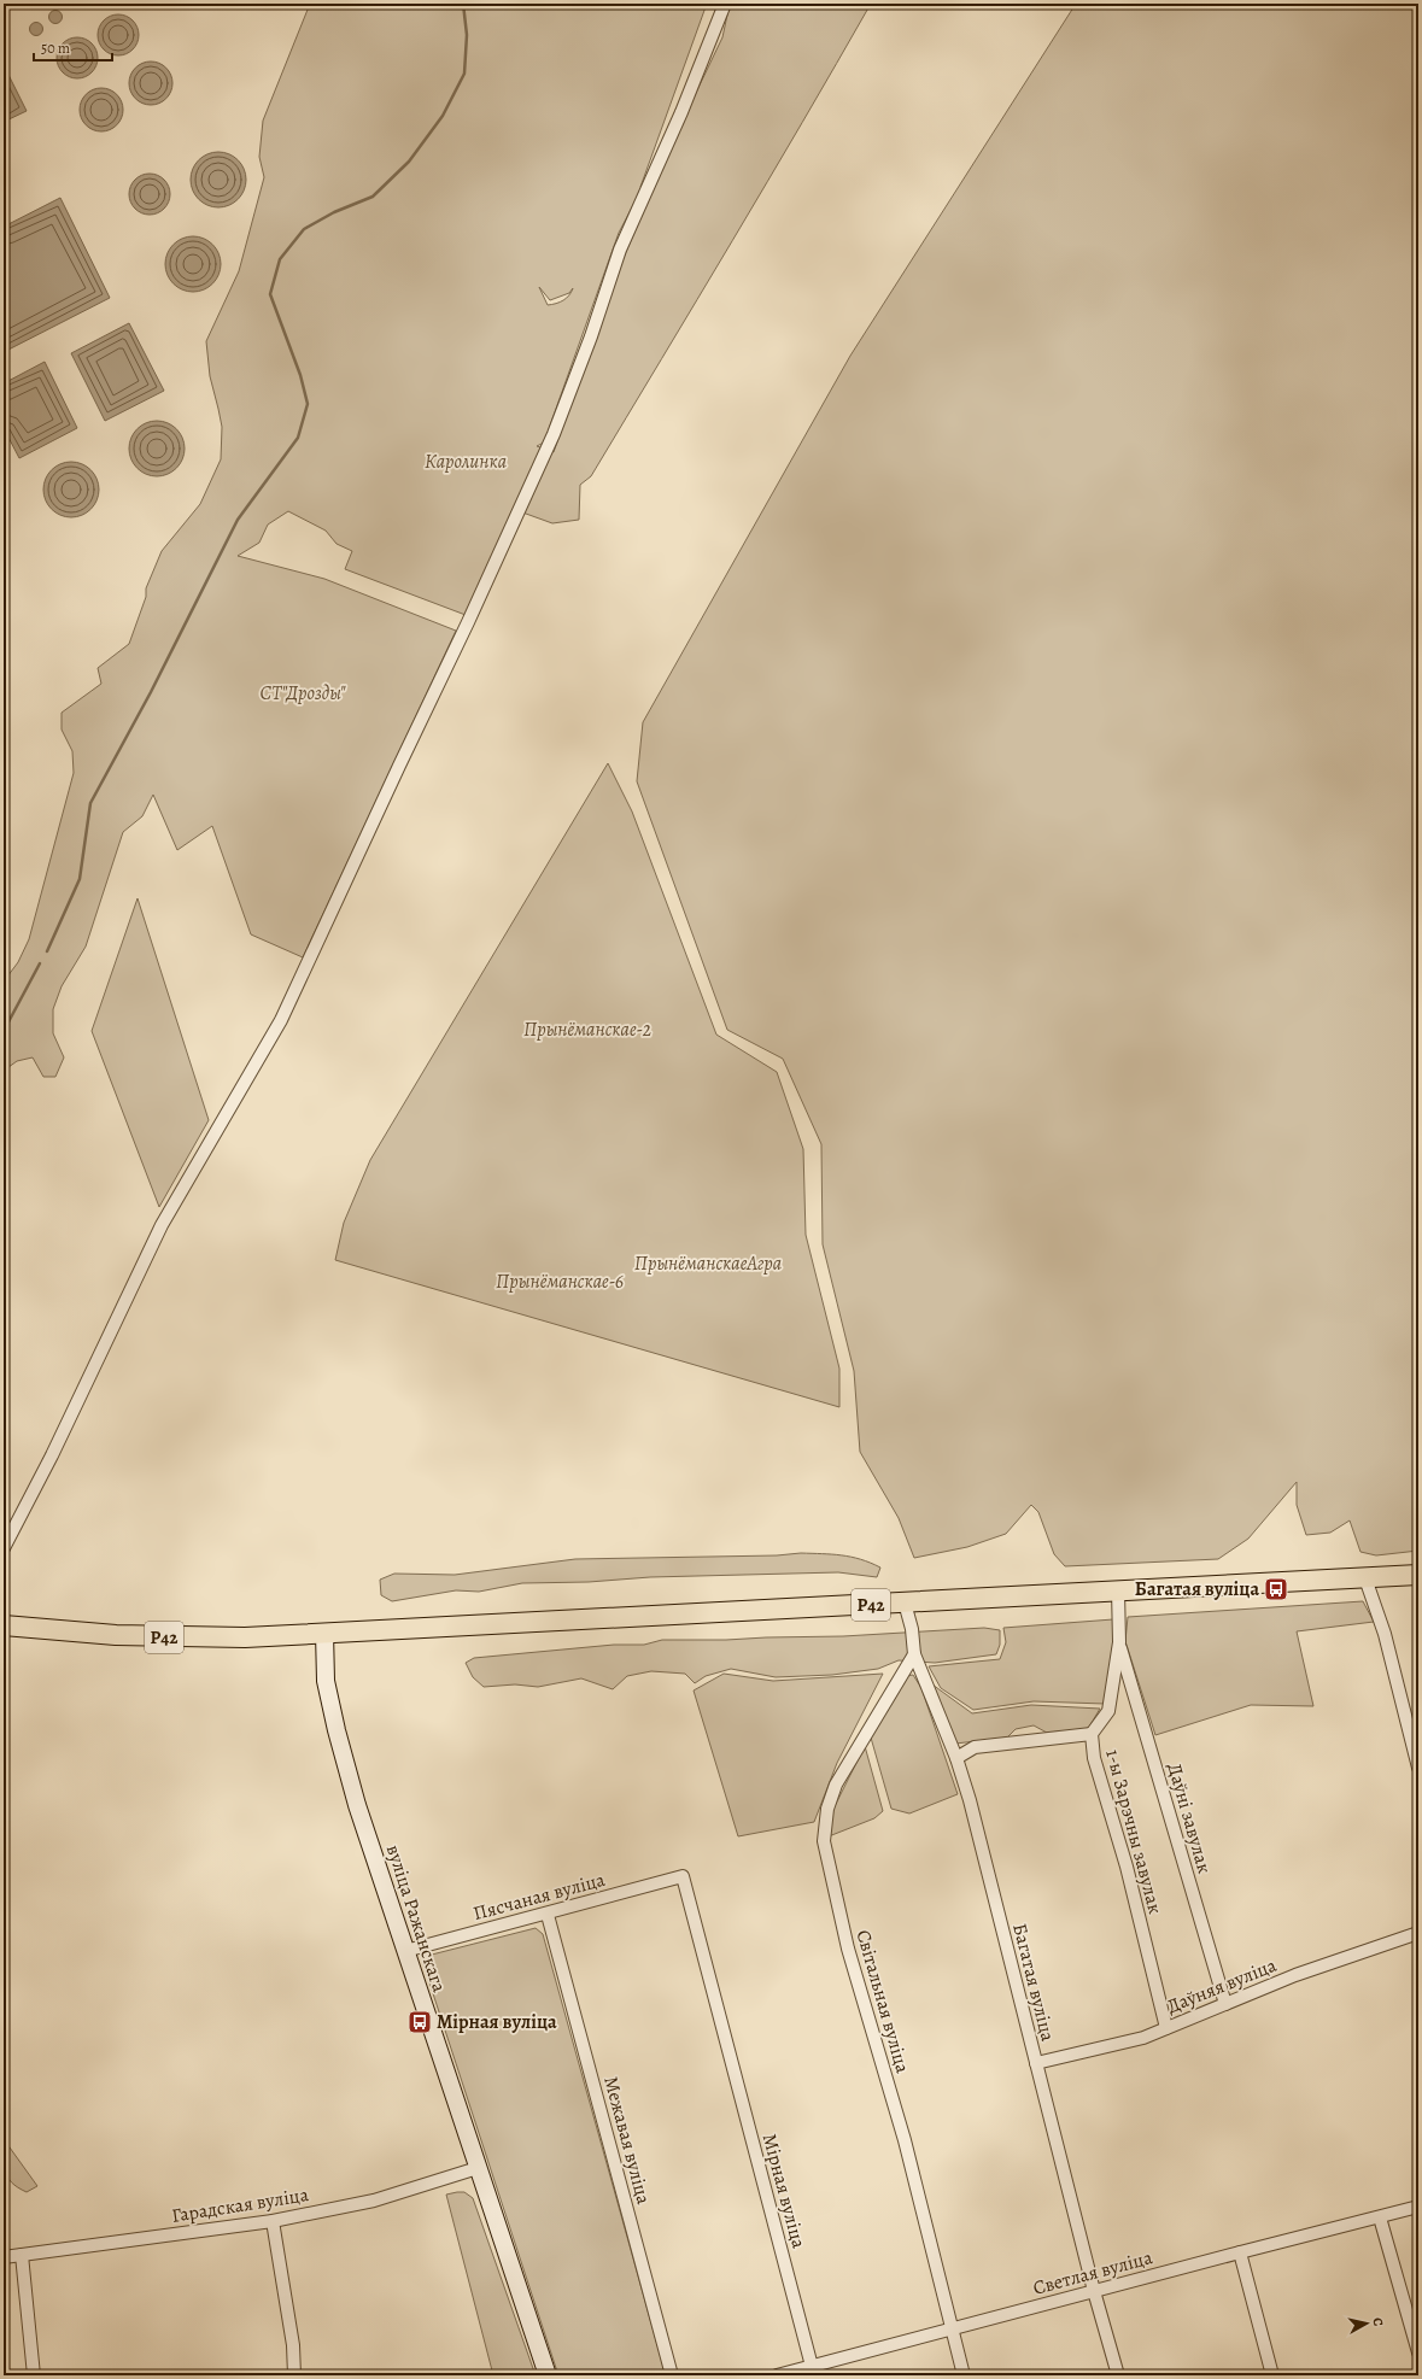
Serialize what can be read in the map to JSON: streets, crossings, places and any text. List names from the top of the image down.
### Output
{
  "streets": {
    "main road": ["Р42"],
    "street": [
      "Даўні завулак",
      "1-ы Зарэчны завулак",
      "Пясчаная вуліца",
      "вуліца Ражанскага",
      "Багатая вуліца",
      "Даўняя вуліца",
      "Світальная вуліца",
      "Межавая вуліца",
      "Мірная вуліца",
      "Гарадская вуліца",
      "Светлая вуліца"
    ]
  },
  "crossings": [
    ["Р42", "1-ы Зарэчны завулак"],
    ["Р42", "вуліца Ражанскага"],
    ["Р42", "Багатая вуліца"],
    ["Даўні завулак", "1-ы Зарэчны завулак"],
    ["Даўні завулак", "Даўняя вуліца"],
    ["1-ы Зарэчны завулак", "Даўняя вуліца"],
    ["Пясчаная вуліца", "вуліца Ражанскага"],
    ["Пясчаная вуліца", "Межавая вуліца"],
    ["Пясчаная вуліца", "Мірная вуліца"],
    ["вуліца Ражанскага", "Гарадская вуліца"],
    ["Багатая вуліца", "Даўняя вуліца"],
    ["Багатая вуліца", "Світальная вуліца"],
    ["Багатая вуліца", "Светлая вуліца"],
    ["Світальная вуліца", "Светлая вуліца"],
    ["Мірная вуліца", "Светлая вуліца"]
  ],
  "parks": [
    "Каролинка",
    "СТ\"Дрозды\"",
    "Прынёманскае-2",
    "ПрынёманскаеАгра",
    "Прынёманскае-6"
  ],
  "places": {
    "bus stop": ["Багатая вуліца", "Мірная вуліца"]
  },
  "scale_bar": "50 m",
  "north": "right"
}
